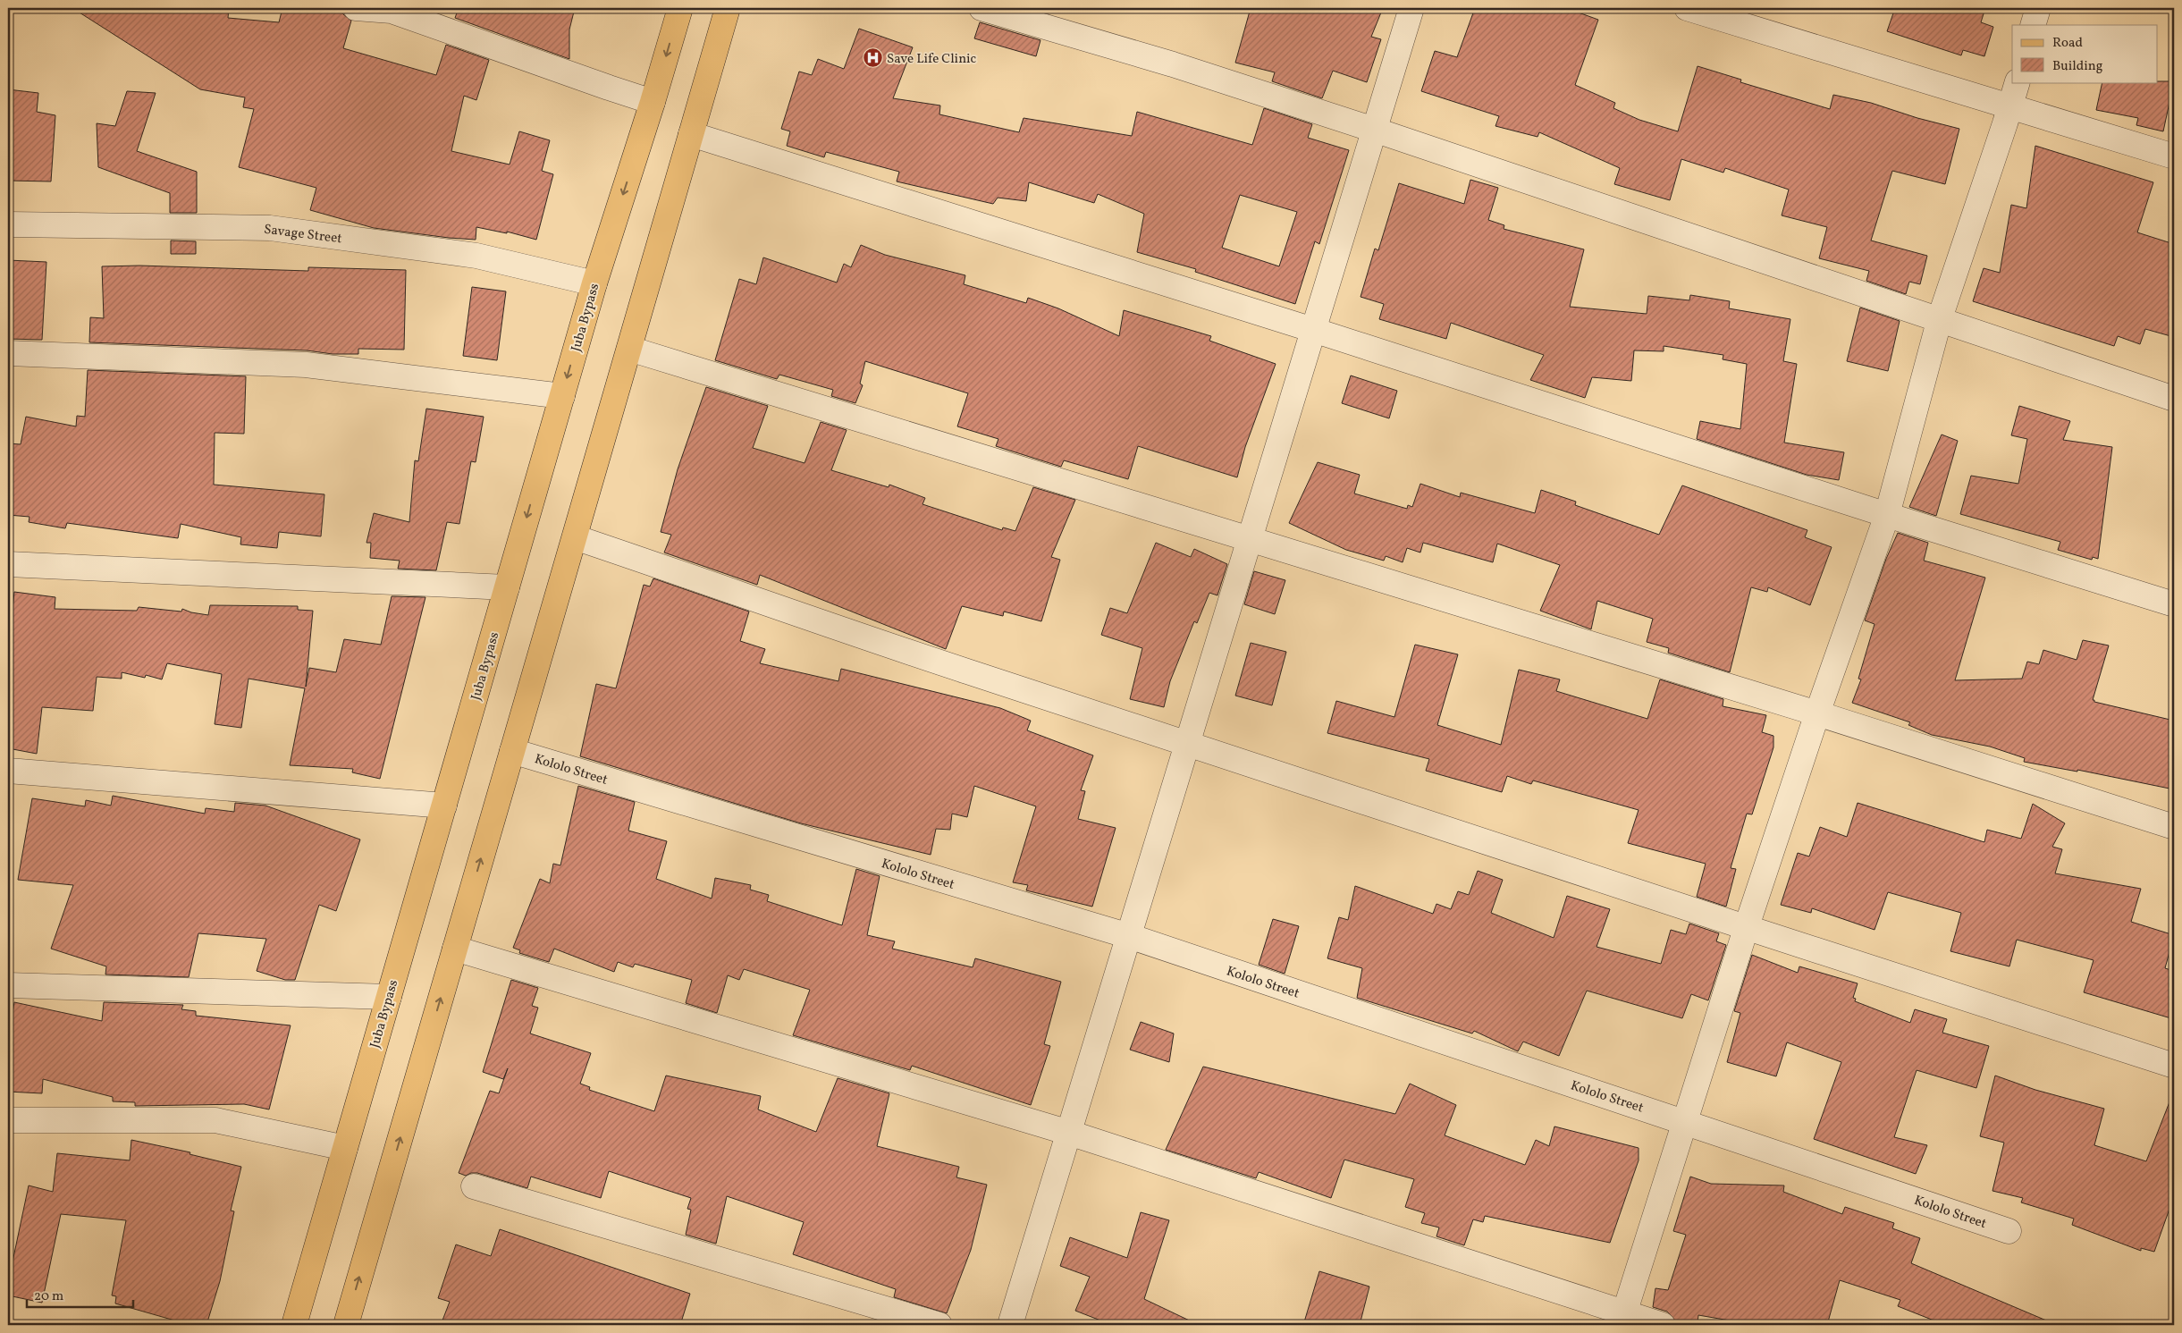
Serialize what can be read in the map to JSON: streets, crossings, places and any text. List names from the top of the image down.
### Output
{
  "streets": {
    "main road": ["Juba Bypass"],
    "street": ["Savage Street", "Kololo Street"]
  },
  "crossings": [
    ["Savage Street", "Juba Bypass"]
  ],
  "places": {
    "hospital": ["Save Life Clinic"]
  },
  "legend": ["Road", "Building"],
  "scale_bar": "20 m"
}
